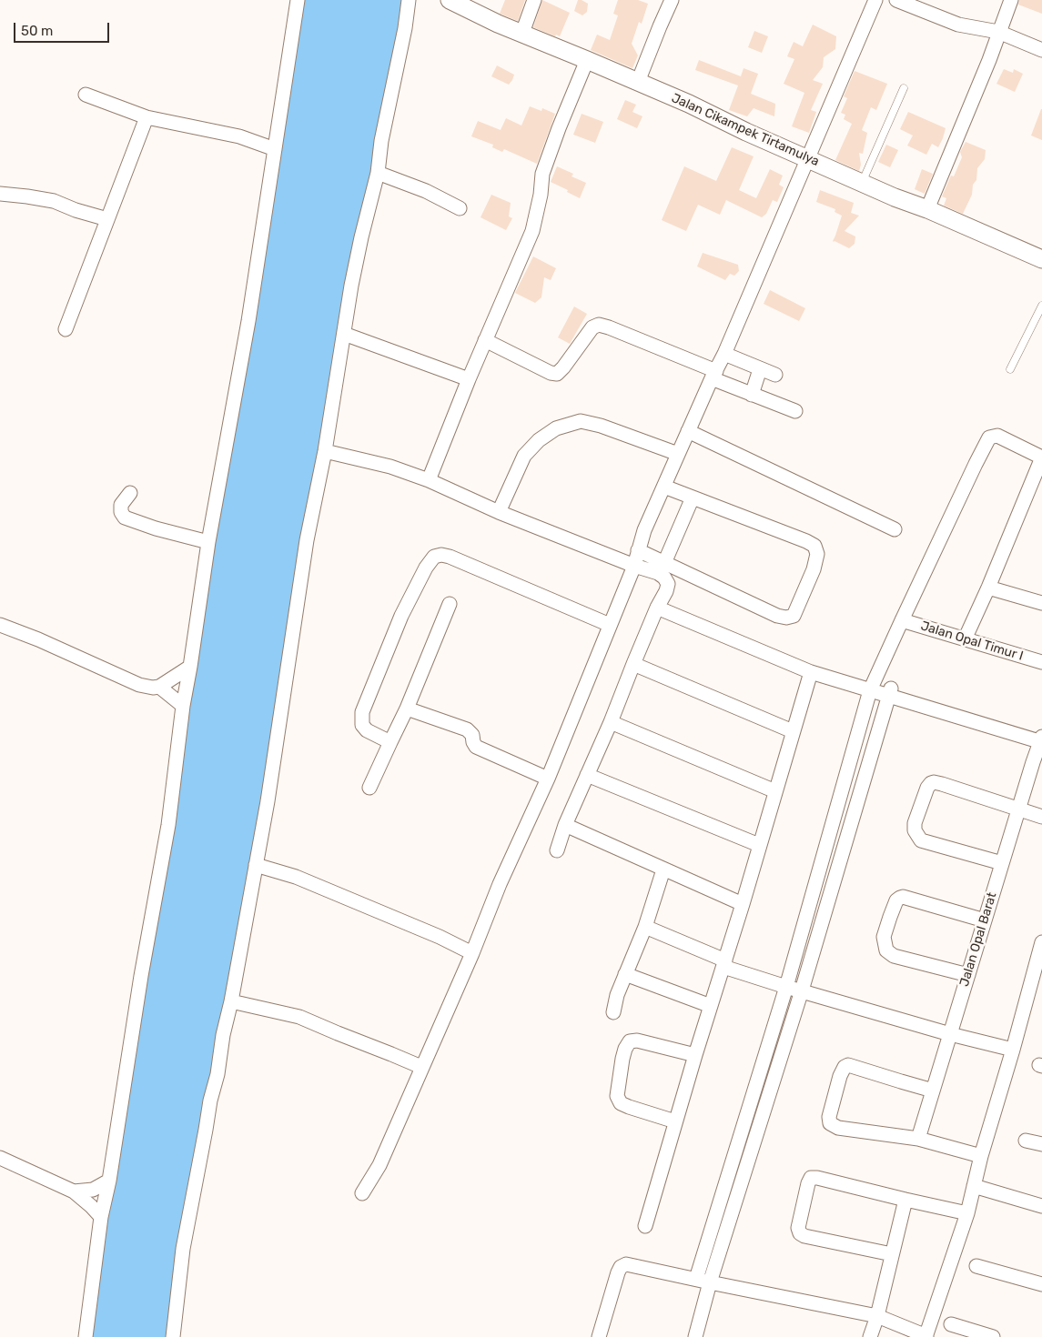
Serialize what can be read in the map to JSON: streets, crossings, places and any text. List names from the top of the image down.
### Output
{
  "streets": {
    "street": ["Jalan Cikampek Tirtamulya", "Jalan Opal Timur I", "Jalan Opal Barat"]
  },
  "scale_bar": "50 m"
}
